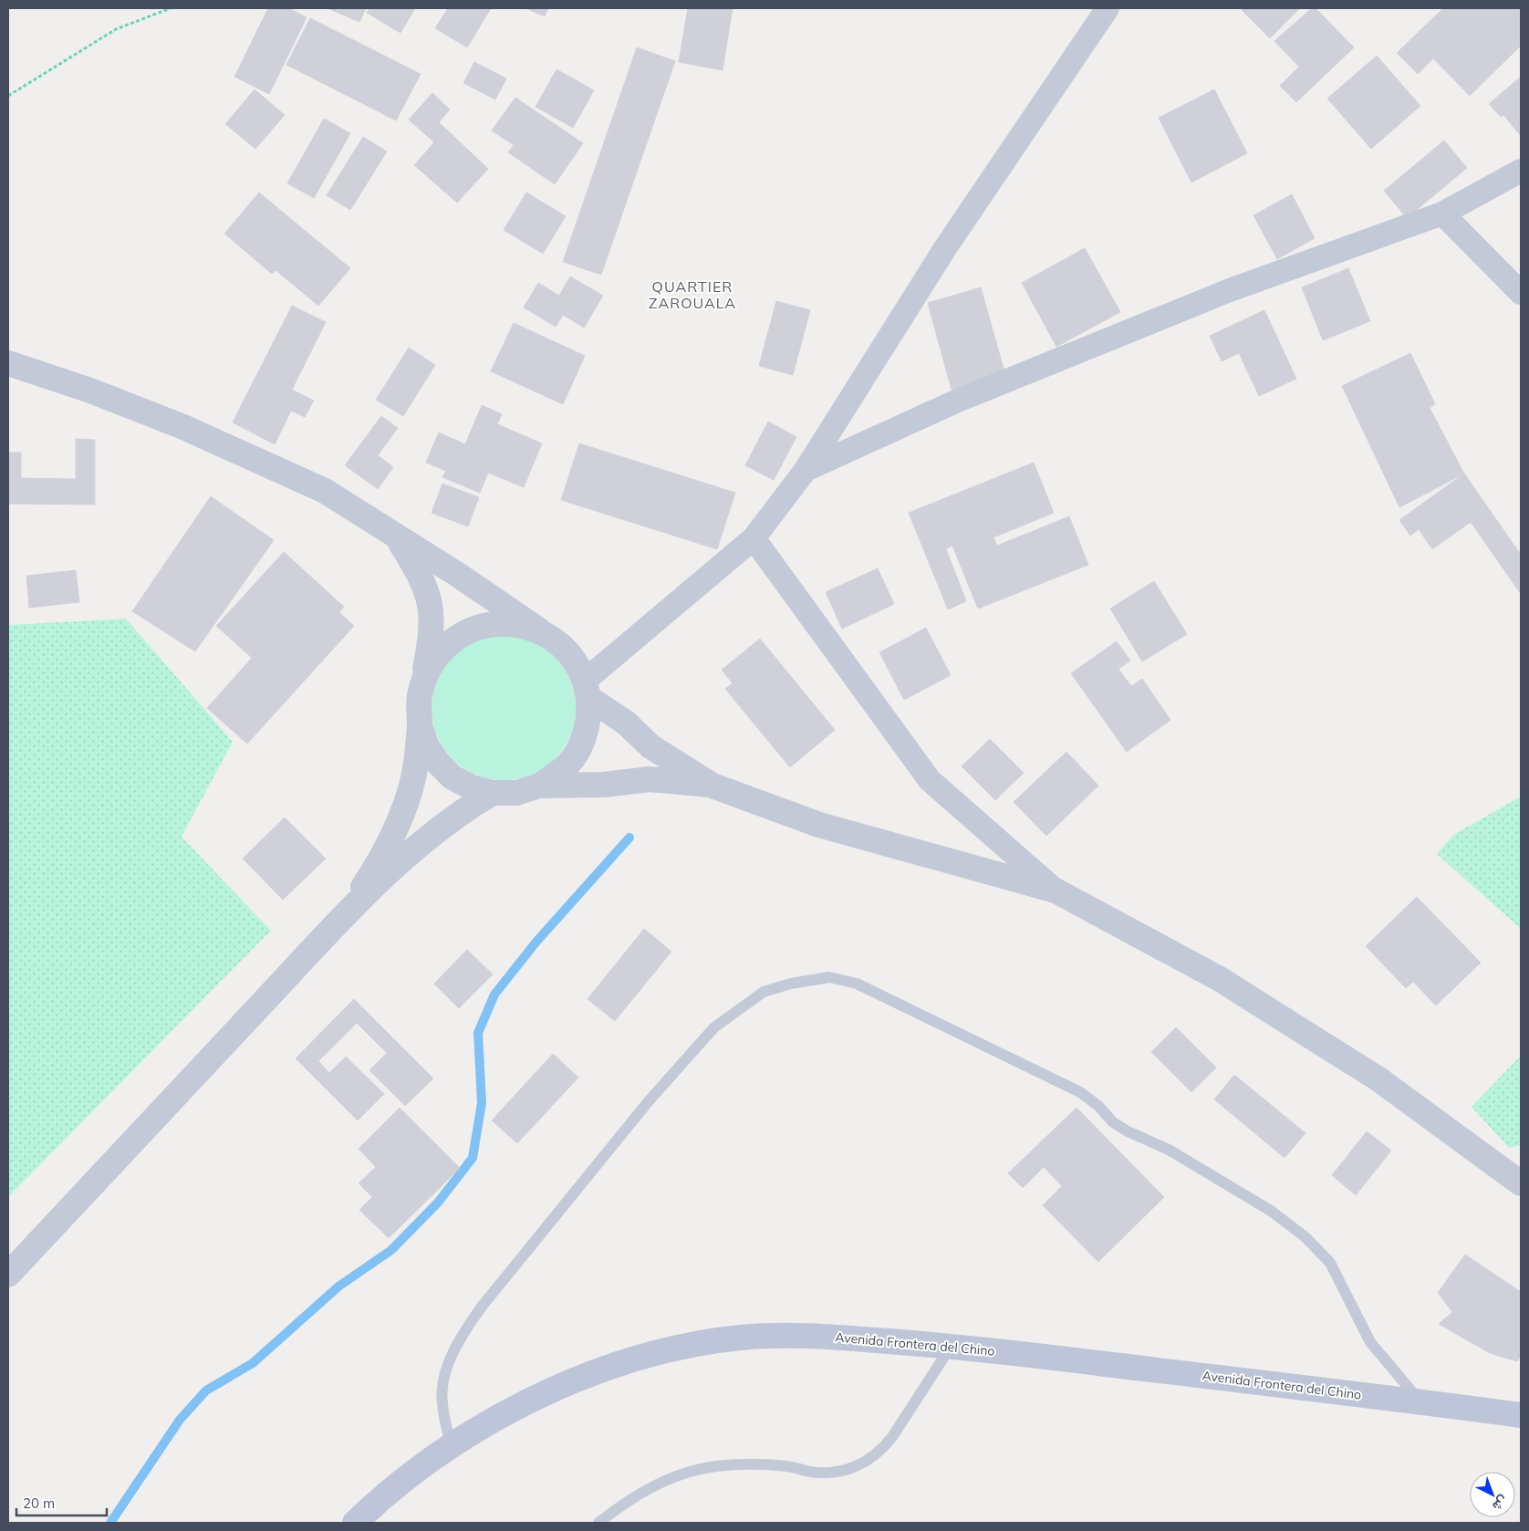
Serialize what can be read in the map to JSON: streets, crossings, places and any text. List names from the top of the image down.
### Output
{
  "streets": {
    "main road": ["Avenida Frontera del Chino"]
  },
  "districts": ["QUARTIER ZAROUALA"],
  "scale_bar": "20 m",
  "north": "bottom right"
}
